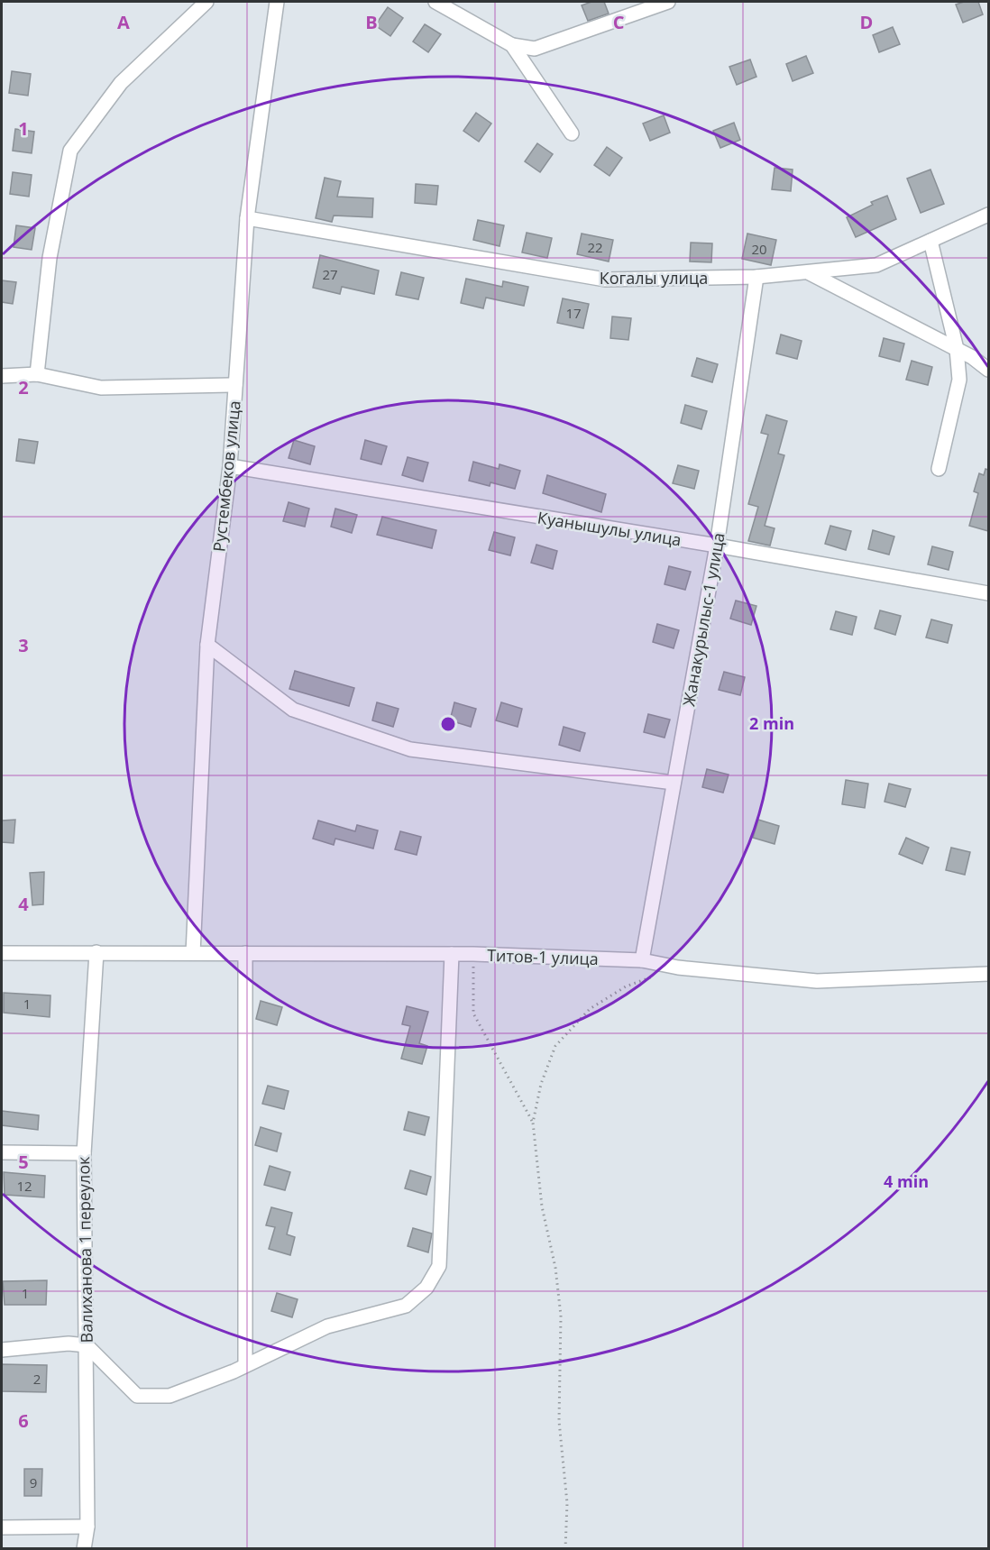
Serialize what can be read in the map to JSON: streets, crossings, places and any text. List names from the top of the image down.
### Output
{
  "streets": {
    "street": [
      "Когалы улица",
      "Рустембеков улица",
      "Куанышулы улица",
      "Жанакурылыс-1 улица",
      "Титов-1 улица",
      "Валиханова 1 переулок"
    ]
  },
  "crossings": [
    ["Когалы улица", "Рустембеков улица"],
    ["Когалы улица", "Жанакурылыс-1 улица"],
    ["Рустембеков улица", "Куанышулы улица"],
    ["Рустембеков улица", "Титов-1 улица"],
    ["Куанышулы улица", "Жанакурылыс-1 улица"],
    ["Жанакурылыс-1 улица", "Титов-1 улица"],
    ["Титов-1 улица", "Валиханова 1 переулок"]
  ],
  "house_numbers": [
    "22",
    "20",
    "27",
    "17",
    "1",
    "12",
    "1",
    "2",
    "9"
  ],
  "grid": {
    "columns": [
      "A",
      "B",
      "C",
      "D"
    ],
    "rows": [
      "1",
      "2",
      "3",
      "4",
      "5",
      "6"
    ]
  },
  "rings": ["2 min", "4 min"]
}
